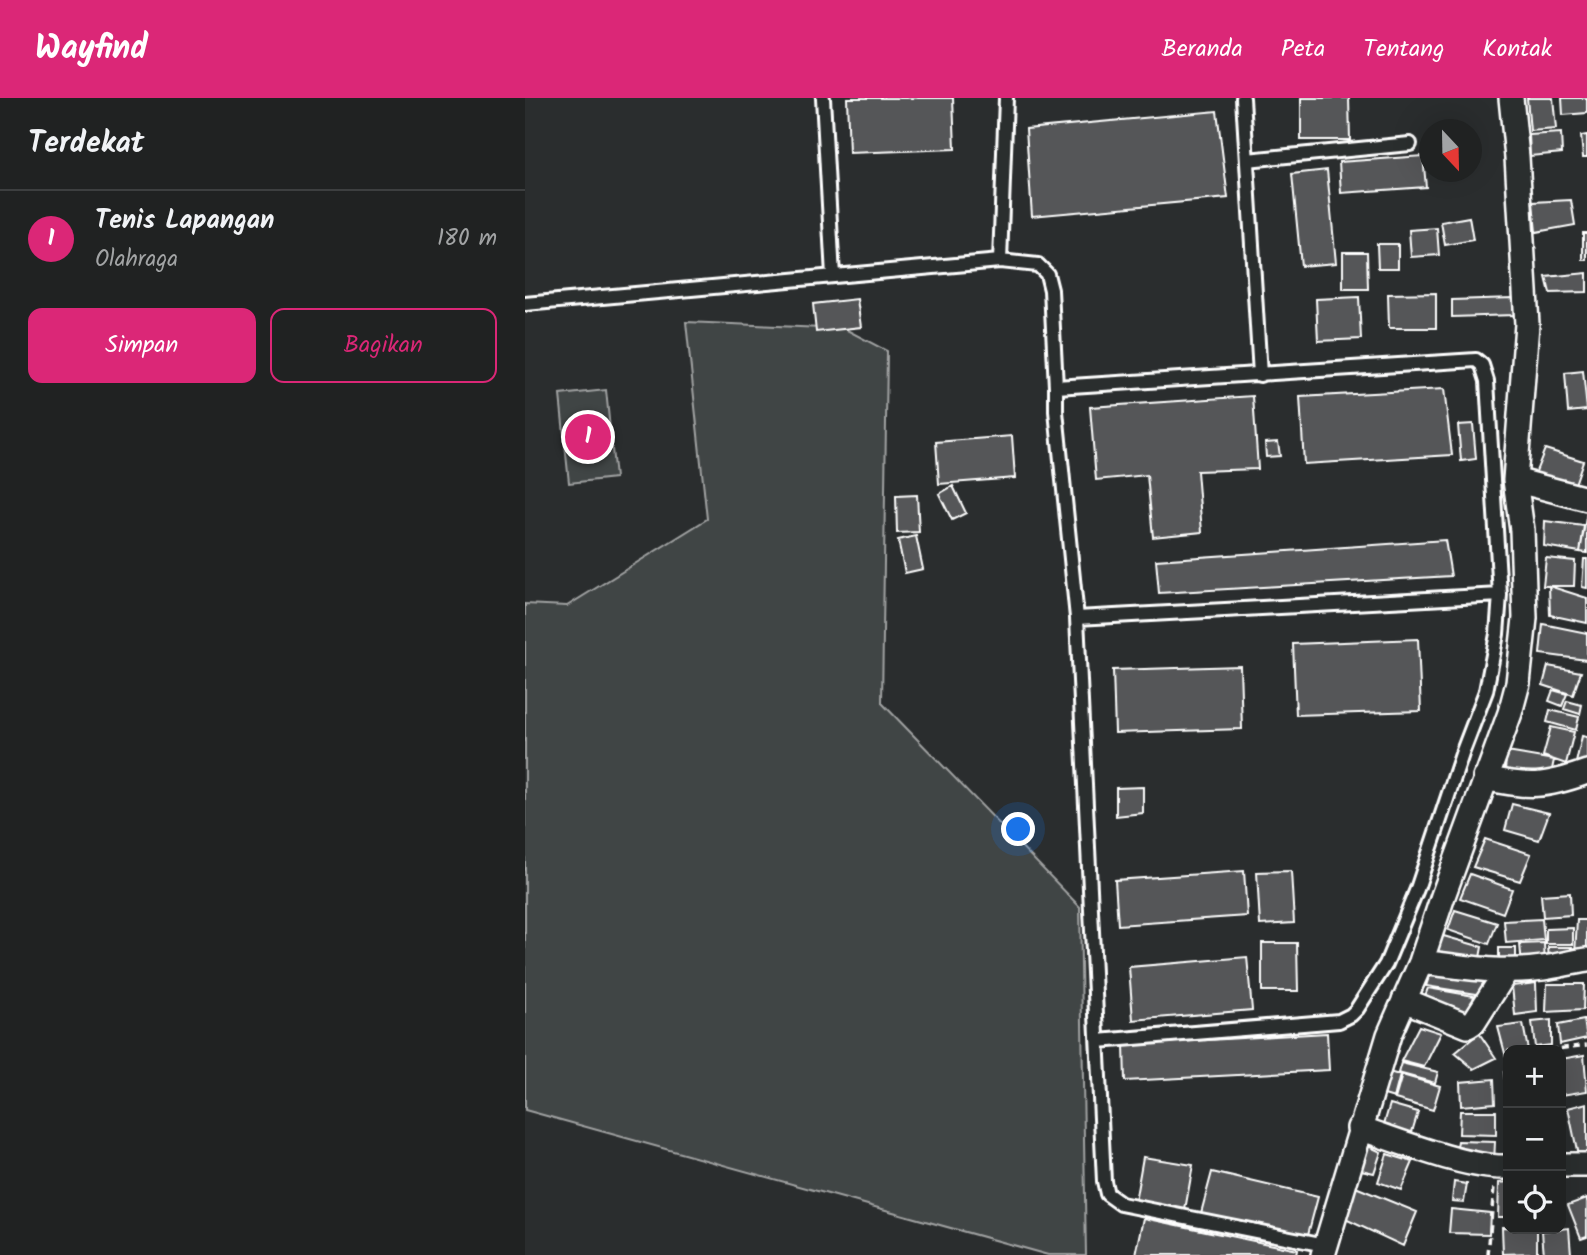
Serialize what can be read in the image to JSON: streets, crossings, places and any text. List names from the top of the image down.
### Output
{
  "north": "bottom",
  "page": {
    "header": "Wayfind",
    "nav": [
      "Beranda",
      "Peta",
      "Tentang",
      "Kontak"
    ],
    "heading": "Terdekat",
    "list": [
      {
        "mark": "1",
        "name": "Tenis Lapangan",
        "note": "Olahraga",
        "value": "180 m"
      }
    ],
    "buttons": ["Simpan", "Bagikan"],
    "pins": "1",
    "map_buttons": ["+", "−"]
  }
}
